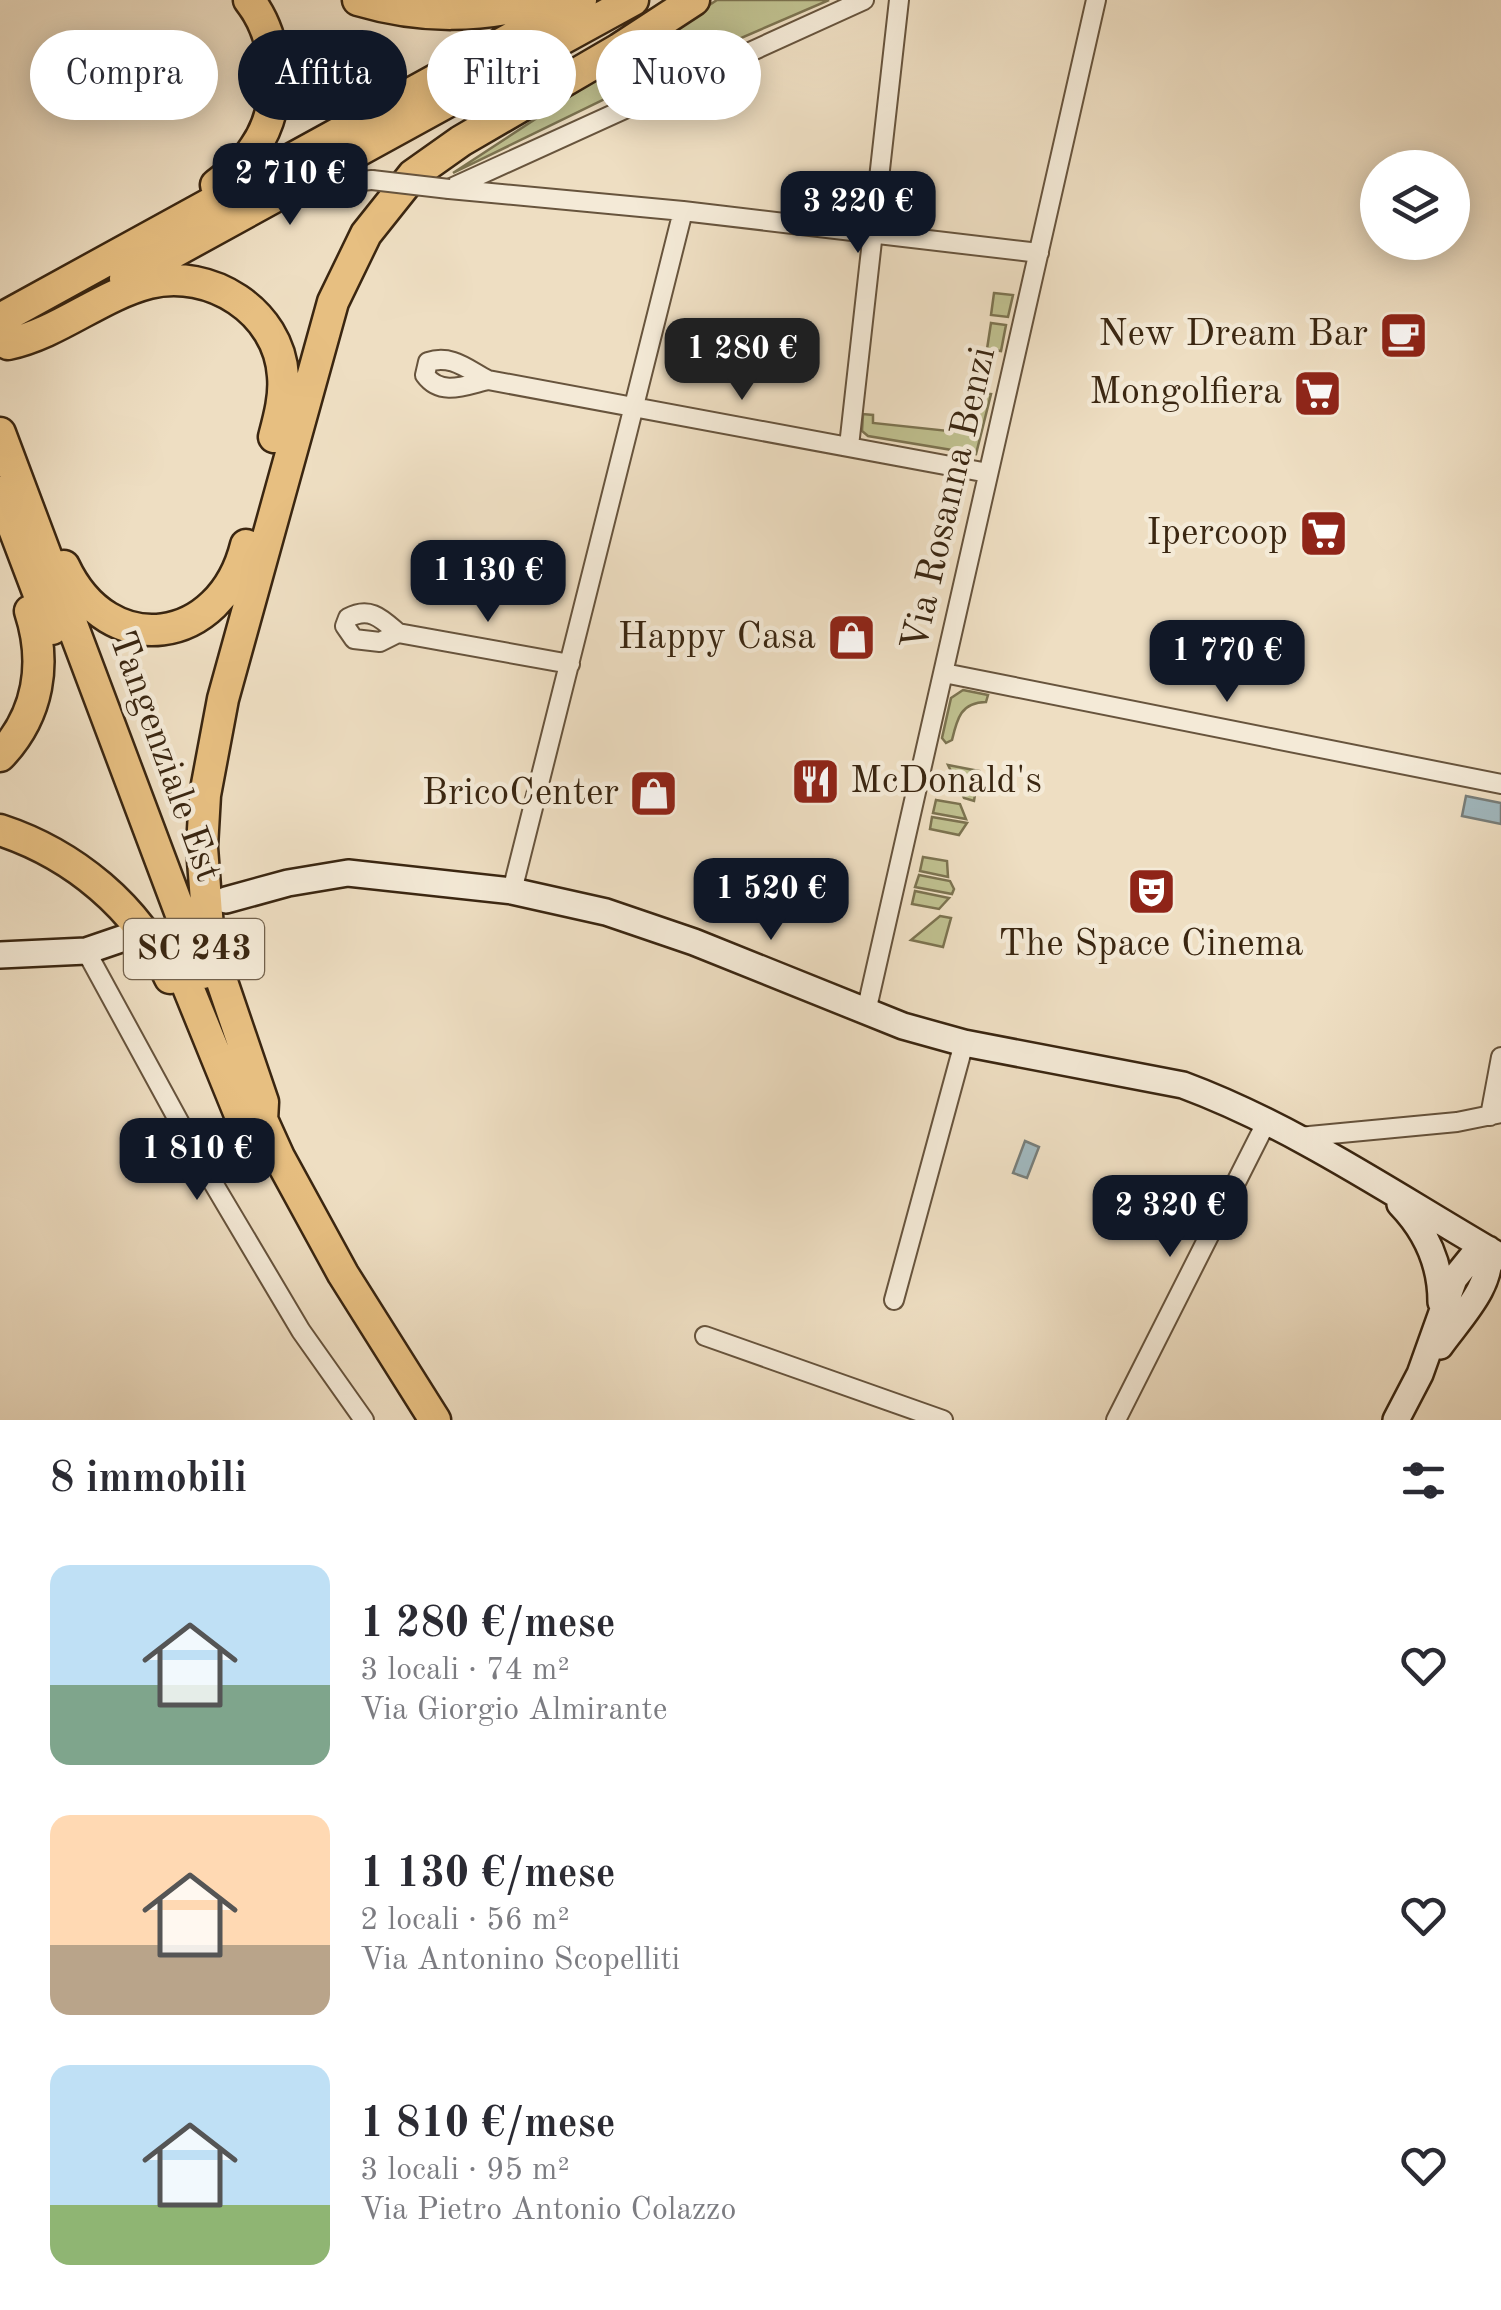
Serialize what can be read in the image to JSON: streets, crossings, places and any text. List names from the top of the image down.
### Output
{
  "streets": {
    "highway": ["Tangenziale Est", "SC 243"],
    "street": ["Via Rosanna Benzi"]
  },
  "places": {
    "cafe": ["New Dream Bar"],
    "supermarket": ["Mongolfiera", "Ipercoop"],
    "shop": ["Happy Casa", "BricoCenter"],
    "restaurant": ["McDonald's"],
    "theatre": ["The Space Cinema"]
  },
  "page": {
    "chip": [
      "Compra",
      "Affitta",
      "Filtri",
      "Nuovo"
    ],
    "price": [
      "2 710 €",
      "3 220 €",
      "1 280 €",
      "1 130 €",
      "1 770 €",
      "1 520 €",
      "1 810 €",
      "2 320 €"
    ],
    "heading": "8 immobili",
    "list": [
      {
        "name": "1 280 €/mese",
        "note": "3 locali · 74 m² · Via Giorgio Almirante"
      },
      {
        "name": "1 130 €/mese",
        "note": "2 locali · 56 m² · Via Antonino Scopelliti"
      },
      {
        "name": "1 810 €/mese",
        "note": "3 locali · 95 m² · Via Pietro Antonio Colazzo"
      }
    ]
  }
}
